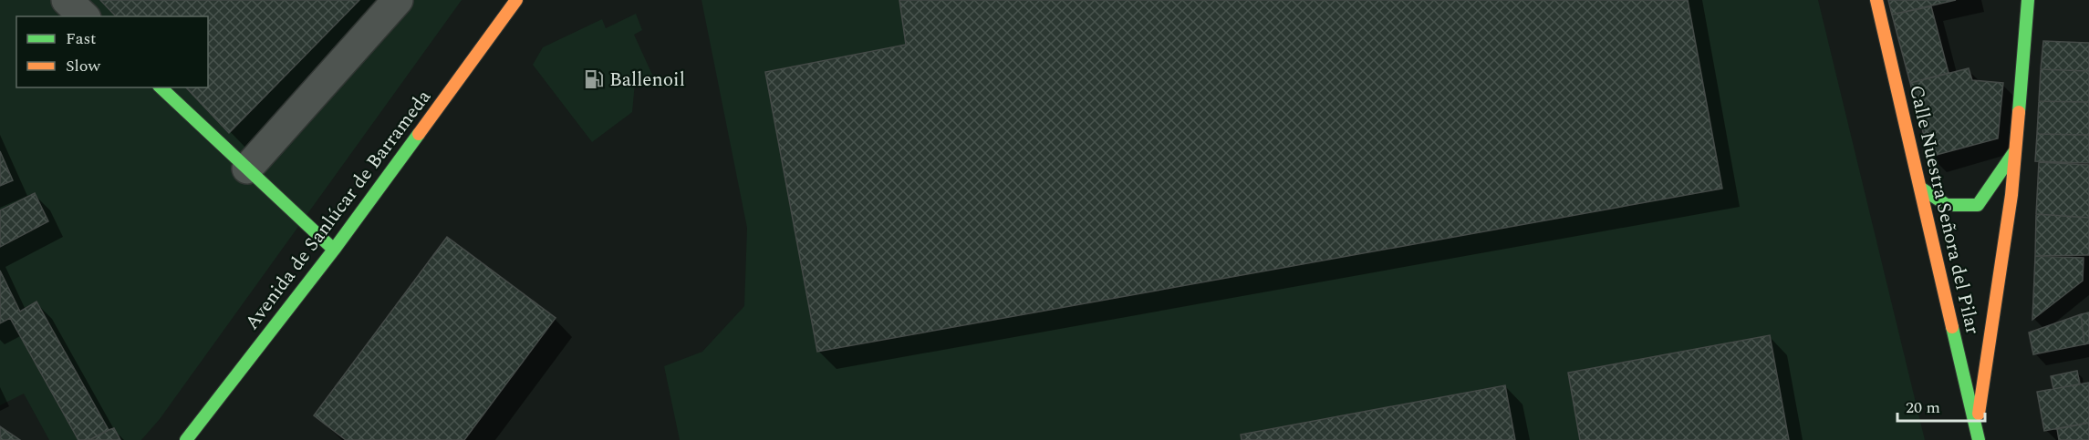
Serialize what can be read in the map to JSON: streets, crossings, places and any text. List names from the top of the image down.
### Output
{
  "streets": {
    "street": ["Avenida de Sanlúcar de Barrameda", "Calle Nuestra Señora del Pilar"]
  },
  "places": {
    "fuel station": ["Ballenoil"]
  },
  "legend": ["Fast", "Slow"],
  "scale_bar": "20 m"
}
